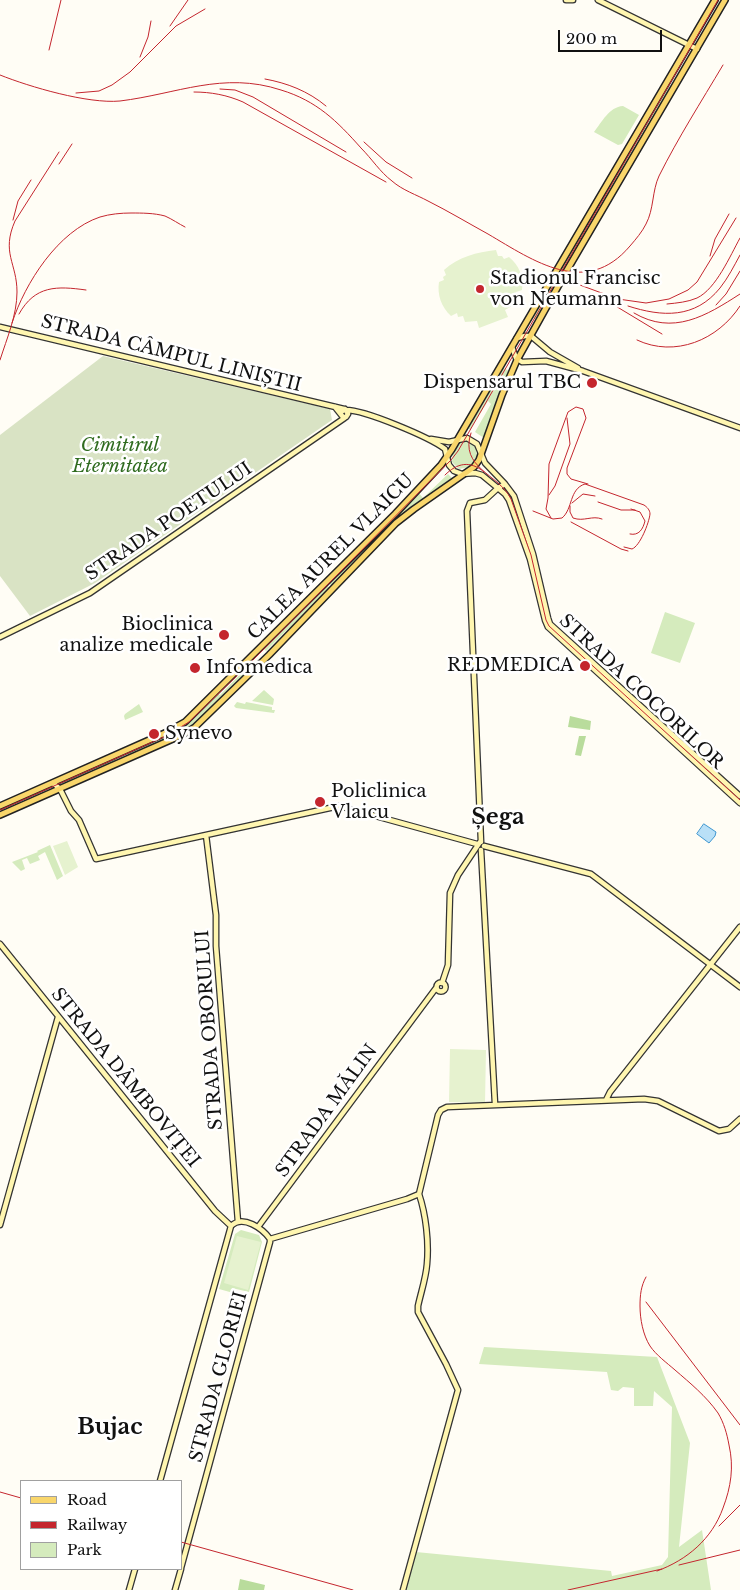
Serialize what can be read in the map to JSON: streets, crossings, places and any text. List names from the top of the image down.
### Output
{
  "streets": {
    "main road": ["CALEA AUREL VLAICU"],
    "street": [
      "STRADA CÂMPUL LINIȘTII",
      "STRADA POETULUI",
      "STRADA COCORILOR",
      "STRADA OBORULUI",
      "STRADA DÂMBOVIȚEI",
      "STRADA MĂLIN",
      "STRADA GLORIEI"
    ]
  },
  "crossings": [
    ["STRADA CÂMPUL LINIȘTII", "STRADA POETULUI"],
    ["CALEA AUREL VLAICU", "STRADA COCORILOR"]
  ],
  "districts": ["Șega", "Bujac"],
  "parks": ["Cimitirul Eternitatea"],
  "places": [
    "Stadionul Francisc von Neumann",
    "Dispensarul TBC",
    "Bioclinica analize medicale",
    "REDMEDICA",
    "Infomedica",
    "Synevo",
    "Policlinica Vlaicu"
  ],
  "legend": ["Road", "Railway", "Park"],
  "scale_bar": "200 m"
}
